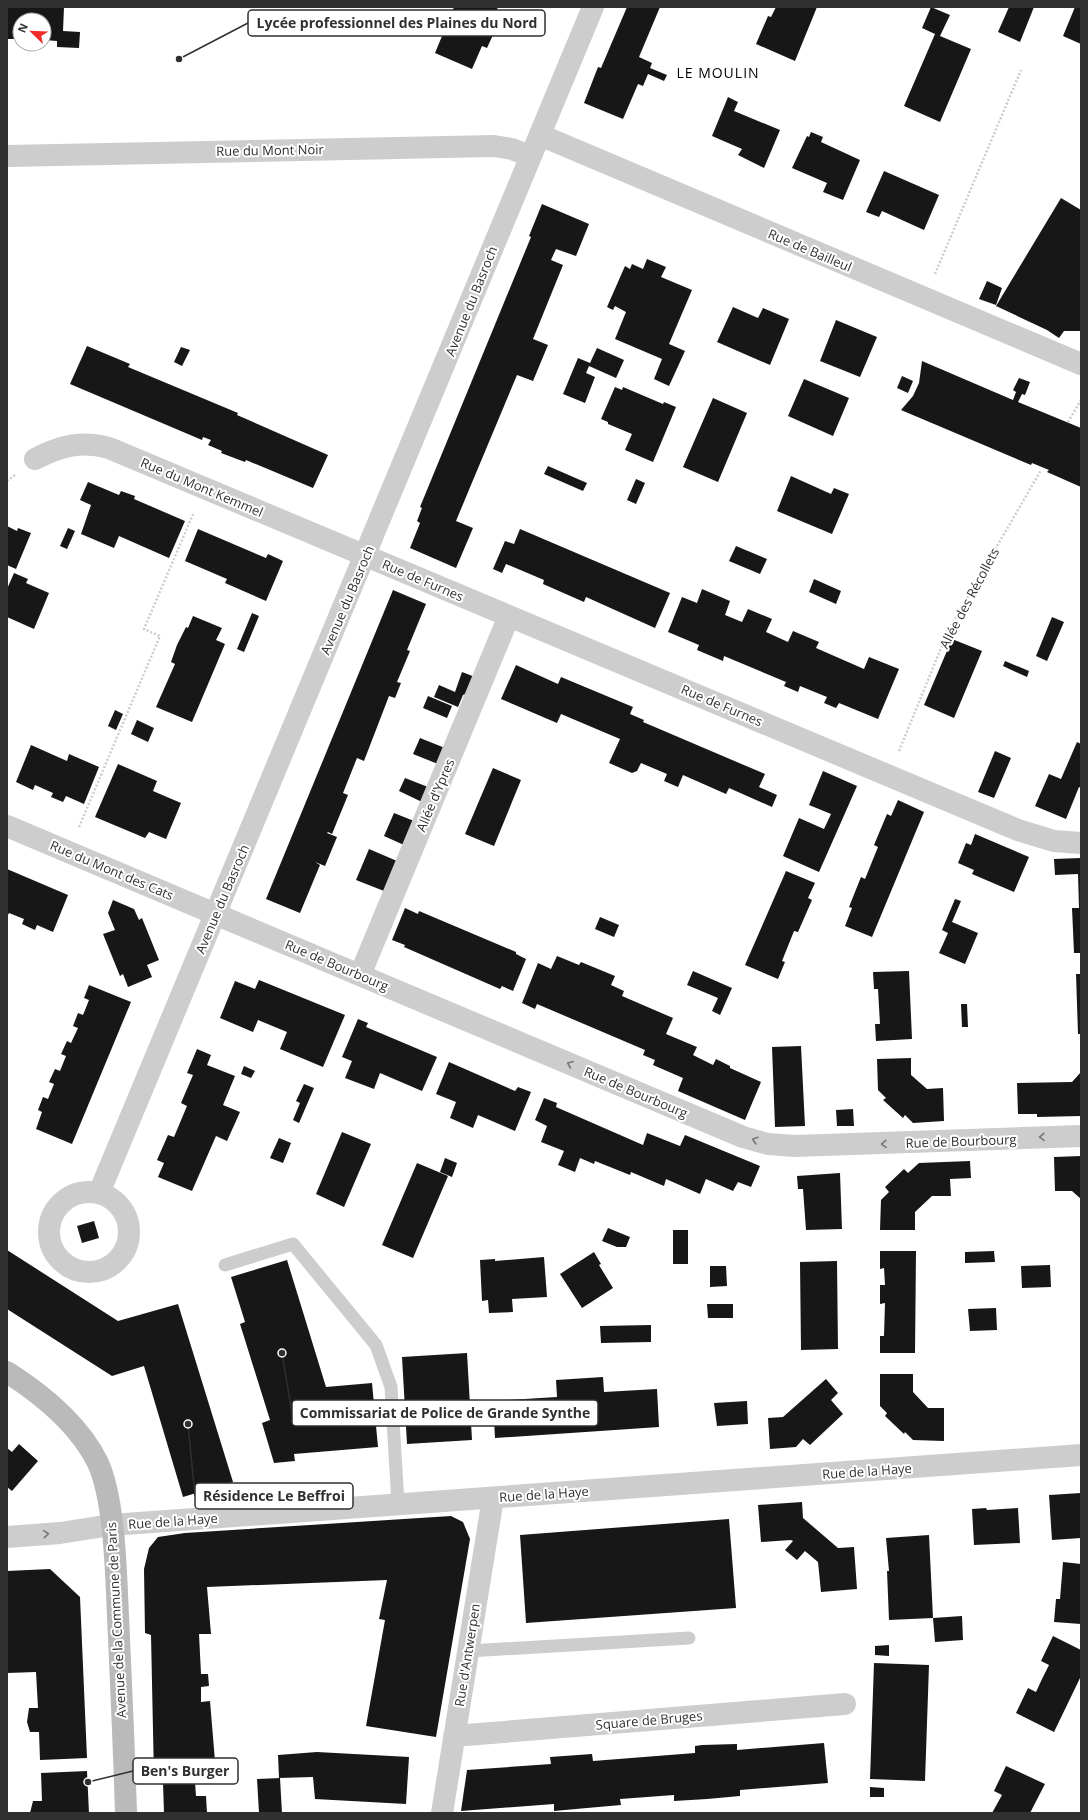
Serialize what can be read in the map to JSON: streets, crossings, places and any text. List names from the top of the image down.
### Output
{
  "streets": {
    "street": [
      "Rue du Mont Noir",
      "Rue de Bailleul",
      "Avenue du Basroch",
      "Rue du Mont Kemmel",
      "Rue de Furnes",
      "Allée d'Ypres",
      "Rue du Mont des Cats",
      "Rue de Bourbourg",
      "Rue de la Haye",
      "Avenue de la Commune de Paris",
      "Rue d'Antwerpen",
      "Square de Bruges"
    ],
    "path": ["Allée des Récollets"]
  },
  "crossings": [
    ["Rue du Mont Noir", "Avenue du Basroch"],
    ["Rue de Bailleul", "Avenue du Basroch"],
    ["Avenue du Basroch", "Rue du Mont Kemmel"],
    ["Avenue du Basroch", "Rue de Furnes"],
    ["Avenue du Basroch", "Rue du Mont des Cats"],
    ["Avenue du Basroch", "Rue de Bourbourg"],
    ["Rue du Mont Kemmel", "Rue de Furnes"],
    ["Rue de Furnes", "Allée des Récollets"],
    ["Rue de Furnes", "Allée d'Ypres"],
    ["Allée d'Ypres", "Rue de Bourbourg"],
    ["Rue du Mont des Cats", "Rue de Bourbourg"],
    ["Rue de la Haye", "Avenue de la Commune de Paris"],
    ["Rue de la Haye", "Rue d'Antwerpen"],
    ["Rue d'Antwerpen", "Square de Bruges"]
  ],
  "one_way": ["Rue de Bourbourg"],
  "districts": ["LE MOULIN"],
  "places": [
    "Lycée professionnel des Plaines du Nord",
    "Commissariat de Police de Grande Synthe",
    "Résidence Le Beffroi",
    "Ben's Burger"
  ],
  "north": "top left"
}
